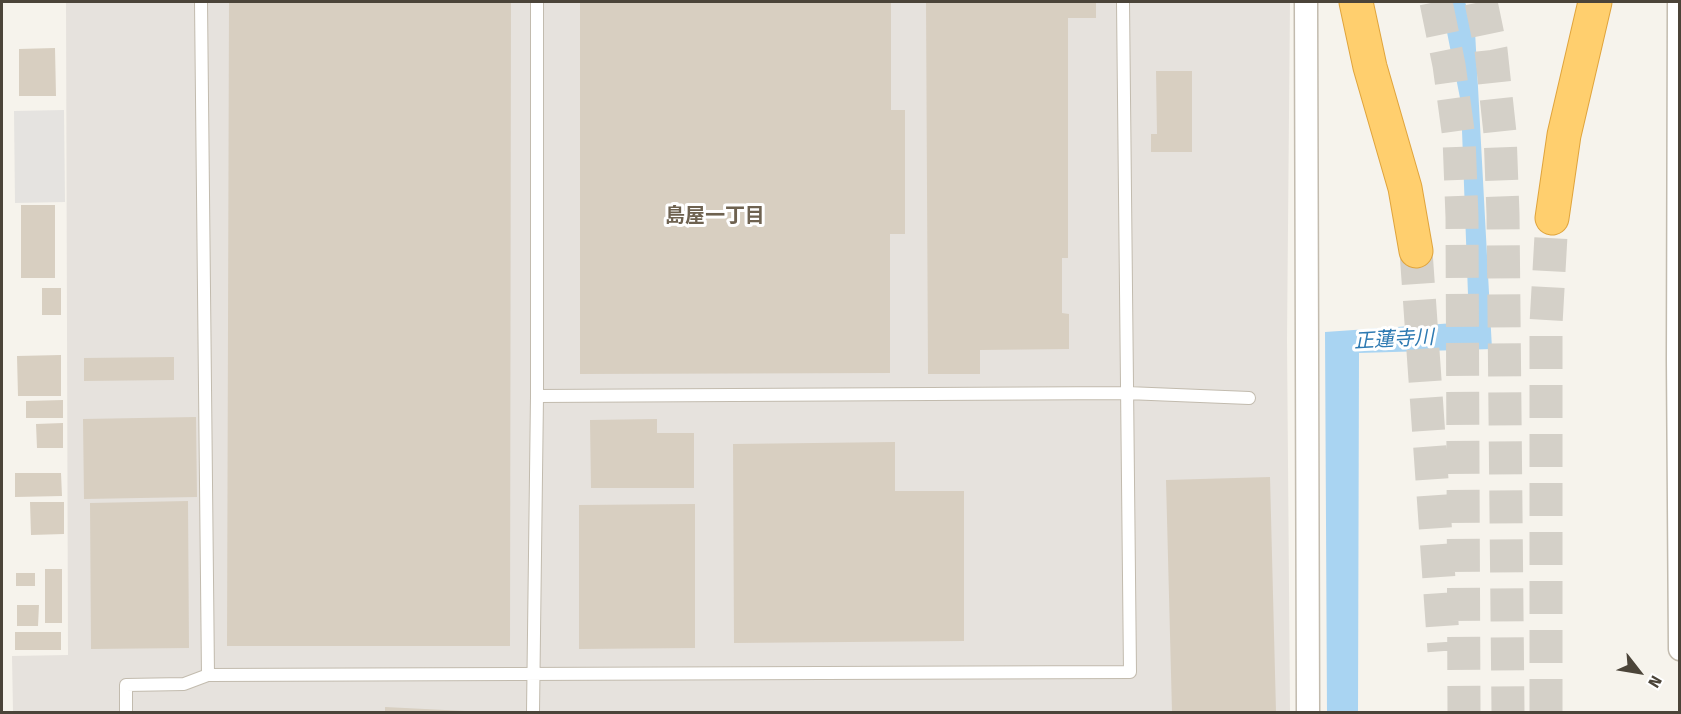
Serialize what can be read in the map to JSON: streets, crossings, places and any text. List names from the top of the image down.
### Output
{
  "districts": ["島屋一丁目"],
  "water": ["正蓮寺川"],
  "north": "bottom right"
}
